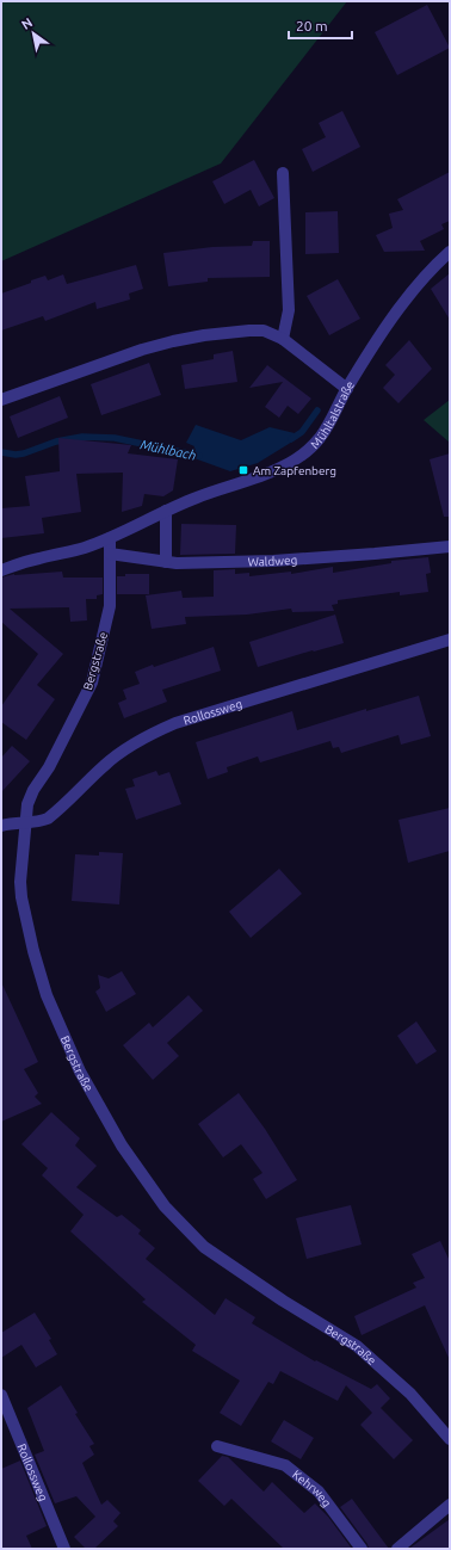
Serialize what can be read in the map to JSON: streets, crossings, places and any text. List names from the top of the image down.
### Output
{
  "streets": {
    "street": [
      "Mühltalstraße",
      "Waldweg",
      "Bergstraße",
      "Rollossweg",
      "Kehrweg"
    ]
  },
  "crossings": [
    ["Waldweg", "Bergstraße"],
    ["Bergstraße", "Rollossweg"]
  ],
  "water": ["Mühlbach"],
  "places": {
    "transit": ["Am Zapfenberg"]
  },
  "scale_bar": "20 m",
  "north": "top left"
}
